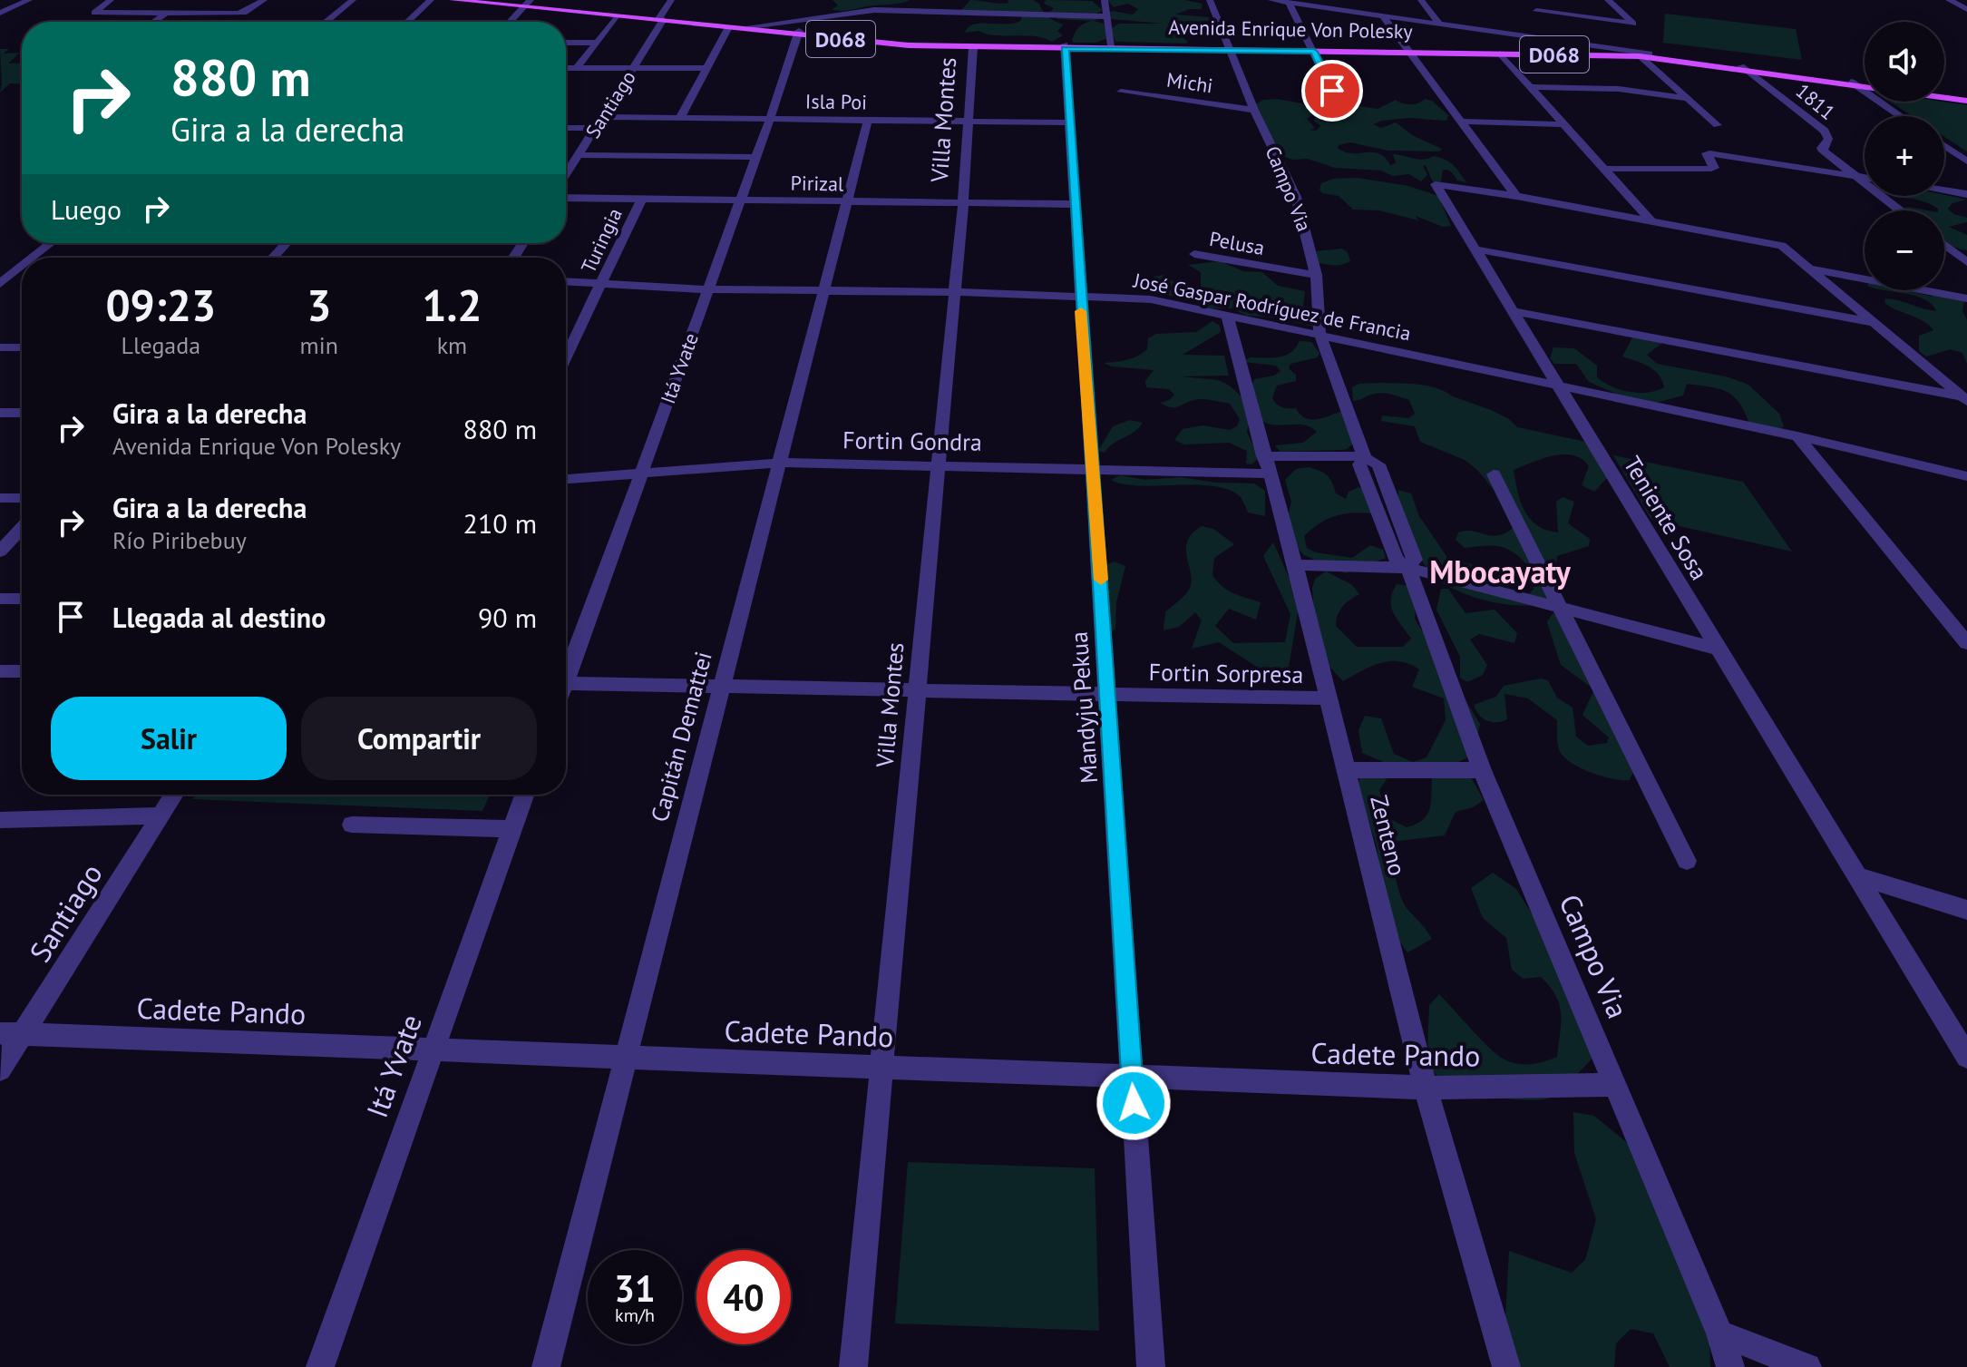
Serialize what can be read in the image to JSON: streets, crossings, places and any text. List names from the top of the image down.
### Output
{
  "streets": {
    "main road": ["Avenida Enrique Von Polesky", "D068"],
    "street": [
      "Michi",
      "Isla Poi",
      "1811",
      "Santiago",
      "Villa Montes",
      "Pirizal",
      "Campo Via",
      "Turingia",
      "Pelusa",
      "José Gaspar Rodríguez de Francia",
      "Itá Yvate",
      "Fortin Gondra",
      "Teniente Sosa",
      "Fortin Sorpresa",
      "Mandyju Pekua",
      "Capitán Demattei",
      "Zenteno",
      "Cadete Pando"
    ]
  },
  "crossings": [
    ["Avenida Enrique Von Polesky", "1811"],
    ["Avenida Enrique Von Polesky", "Santiago"],
    ["Avenida Enrique Von Polesky", "Villa Montes"],
    ["Avenida Enrique Von Polesky", "Campo Via"],
    ["Avenida Enrique Von Polesky", "Itá Yvate"],
    ["Avenida Enrique Von Polesky", "Mandyju Pekua"],
    ["Michi", "Campo Via"],
    ["Isla Poi", "Santiago"],
    ["Isla Poi", "Villa Montes"],
    ["Isla Poi", "Itá Yvate"],
    ["Isla Poi", "Mandyju Pekua"],
    ["Isla Poi", "Capitán Demattei"],
    ["Santiago", "Cadete Pando"],
    ["Villa Montes", "Pirizal"],
    ["Villa Montes", "José Gaspar Rodríguez de Francia"],
    ["Villa Montes", "Fortin Gondra"],
    ["Villa Montes", "Fortin Sorpresa"],
    ["Villa Montes", "Cadete Pando"],
    ["Pirizal", "Turingia"],
    ["Pirizal", "Itá Yvate"],
    ["Pirizal", "Mandyju Pekua"],
    ["Pirizal", "Capitán Demattei"],
    ["Campo Via", "Pelusa"],
    ["Campo Via", "José Gaspar Rodríguez de Francia"],
    ["Campo Via", "Fortin Gondra"],
    ["Campo Via", "Cadete Pando"],
    ["Turingia", "José Gaspar Rodríguez de Francia"],
    ["José Gaspar Rodríguez de Francia", "Itá Yvate"],
    ["José Gaspar Rodríguez de Francia", "Teniente Sosa"],
    ["José Gaspar Rodríguez de Francia", "Mandyju Pekua"],
    ["José Gaspar Rodríguez de Francia", "Capitán Demattei"],
    ["José Gaspar Rodríguez de Francia", "Zenteno"],
    ["Itá Yvate", "Fortin Gondra"],
    ["Itá Yvate", "Cadete Pando"],
    ["Fortin Gondra", "Mandyju Pekua"],
    ["Fortin Gondra", "Capitán Demattei"],
    ["Fortin Gondra", "Zenteno"],
    ["Fortin Sorpresa", "Mandyju Pekua"],
    ["Fortin Sorpresa", "Capitán Demattei"],
    ["Fortin Sorpresa", "Zenteno"],
    ["Mandyju Pekua", "Cadete Pando"],
    ["Capitán Demattei", "Cadete Pando"],
    ["Zenteno", "Cadete Pando"]
  ],
  "districts": ["Mbocayaty"],
  "page": {
    "map_buttons": ["+", "−"],
    "turn": ["880 m", "Gira a la derecha"],
    "then": "Luego",
    "eta": [
      "09:23",
      "Llegada",
      "3",
      "min",
      "1.2",
      "km"
    ],
    "list": [
      {
        "name": "Gira a la derecha",
        "note": "Avenida Enrique Von Polesky",
        "value": "880 m"
      },
      {
        "name": "Gira a la derecha",
        "note": "Río Piribebuy",
        "value": "210 m"
      },
      {
        "name": "Llegada al destino",
        "value": "90 m"
      }
    ],
    "buttons": ["Salir", "Compartir"],
    "speed": "31 km/h",
    "limit": "40"
  }
}
